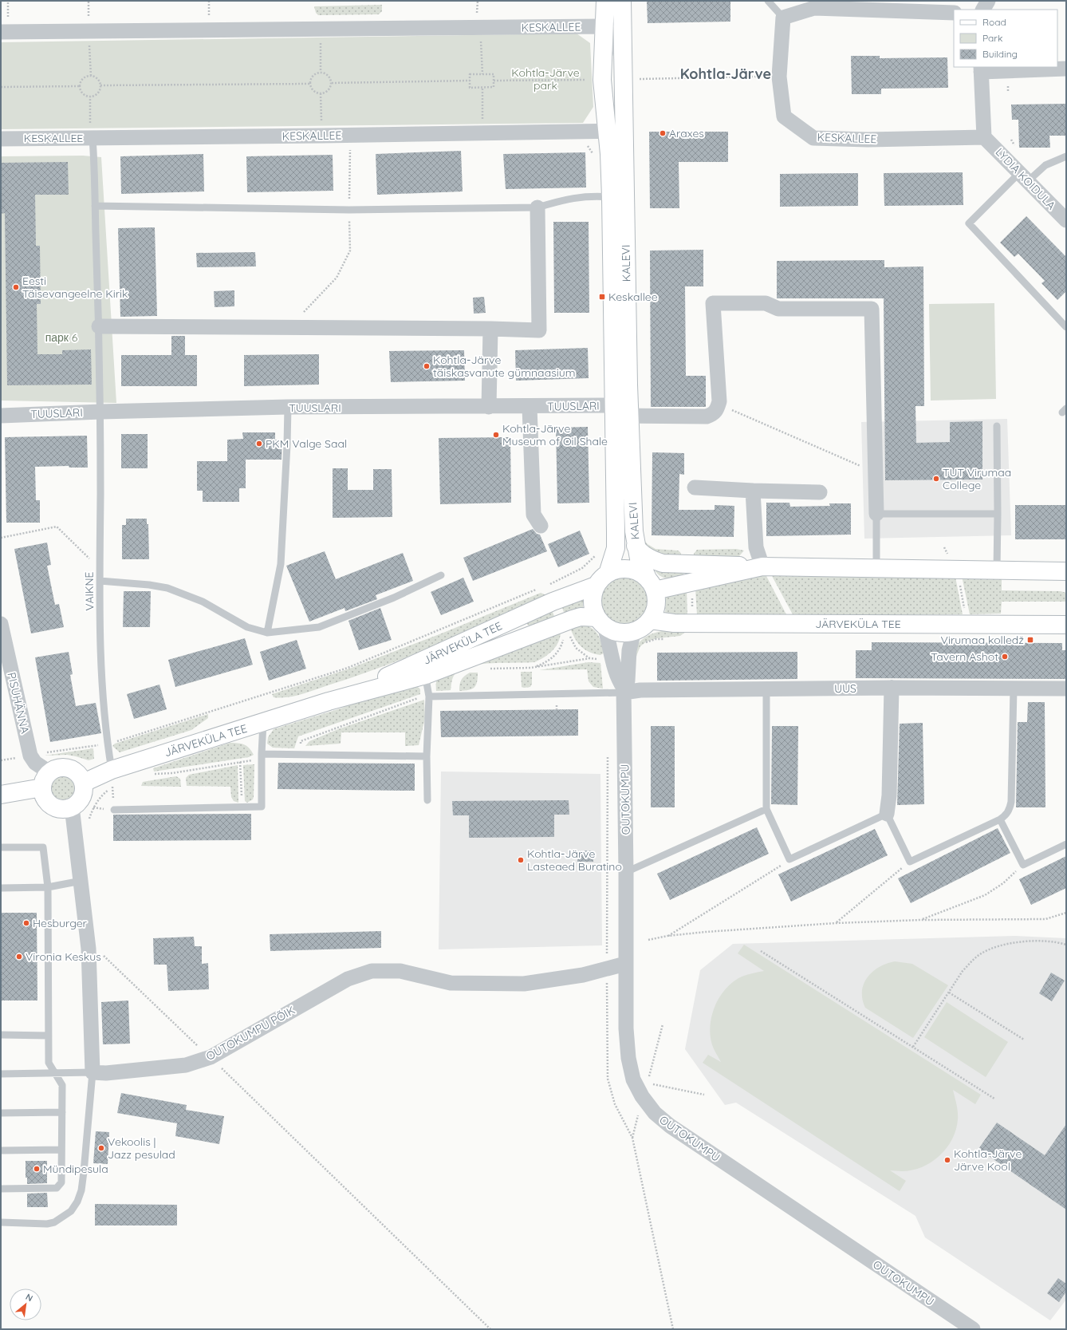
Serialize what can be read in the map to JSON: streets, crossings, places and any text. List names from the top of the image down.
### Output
{
  "streets": {
    "main road": ["KALEVI", "JÄRVEKÜLA TEE"],
    "street": [
      "KESKALLEE",
      "LYDIA KOIDULA",
      "TUUSLARI",
      "UUS",
      "PISUHÄNNA",
      "OUTOKUMPU",
      "OUTOKUMPU PÕIK"
    ],
    "lane": ["VAIKNE"]
  },
  "crossings": [
    ["KESKALLEE", "LYDIA KOIDULA"],
    ["KESKALLEE", "KALEVI"],
    ["KESKALLEE", "VAIKNE"],
    ["KALEVI", "TUUSLARI"],
    ["KALEVI", "JÄRVEKÜLA TEE"],
    ["KALEVI", "OUTOKUMPU"],
    ["TUUSLARI", "VAIKNE"],
    ["VAIKNE", "JÄRVEKÜLA TEE"],
    ["JÄRVEKÜLA TEE", "OUTOKUMPU"],
    ["UUS", "OUTOKUMPU"],
    ["OUTOKUMPU", "OUTOKUMPU PÕIK"]
  ],
  "districts": ["Kohtla-Järve"],
  "parks": ["Kohtla-Järve park", "парк 6"],
  "places": {
    "other": [
      "Araxes",
      "Eesti Täisevangeelne Kirik",
      "Kohtla-Järve täiskasvanute gümnaasium",
      "Kohtla-Järve Museum of Oil Shale",
      "PKM Valge Saal",
      "TUT Virumaa College",
      "Tavern Ashot",
      "Kohtla-Järve Lasteaed Buratino",
      "Hesburger",
      "Vironia Keskus",
      "Vekoolis | Jazz pesulad",
      "Kohtla-Järve Järve Kool",
      "Mündipesula"
    ],
    "transit": ["Keskallee", "Virumaa kolledž"]
  },
  "legend": ["Road", "Park", "Building"],
  "north": "top right"
}
